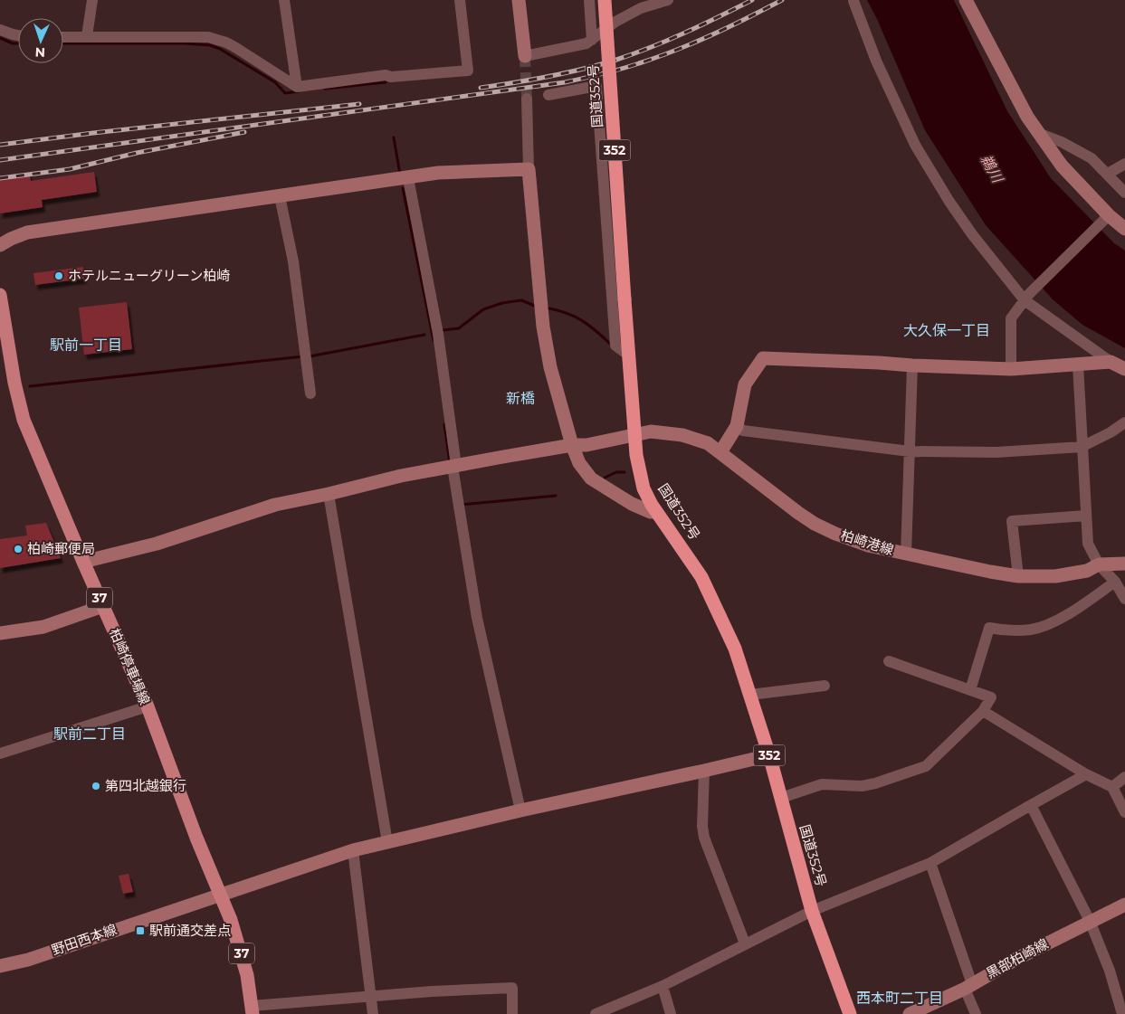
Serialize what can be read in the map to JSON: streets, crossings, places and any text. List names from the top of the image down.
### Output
{
  "streets": {
    "highway": ["国道352号", "352"],
    "main road": ["37", "柏崎停車場線"],
    "street": ["柏崎港線", "野田西本線", "黒部柏崎線"]
  },
  "crossings": [
    ["国道352号", "柏崎港線"],
    ["国道352号", "野田西本線"],
    ["柏崎港線", "柏崎停車場線"],
    ["柏崎停車場線", "野田西本線"]
  ],
  "districts": [
    "大久保一丁目",
    "駅前一丁目",
    "新橋",
    "駅前二丁目",
    "西本町二丁目"
  ],
  "water": ["鵜川"],
  "places": {
    "other": ["ホテルニューグリーン柏崎", "柏崎郵便局", "第四北越銀行"],
    "transit": ["駅前通交差点"]
  },
  "north": "bottom"
}
